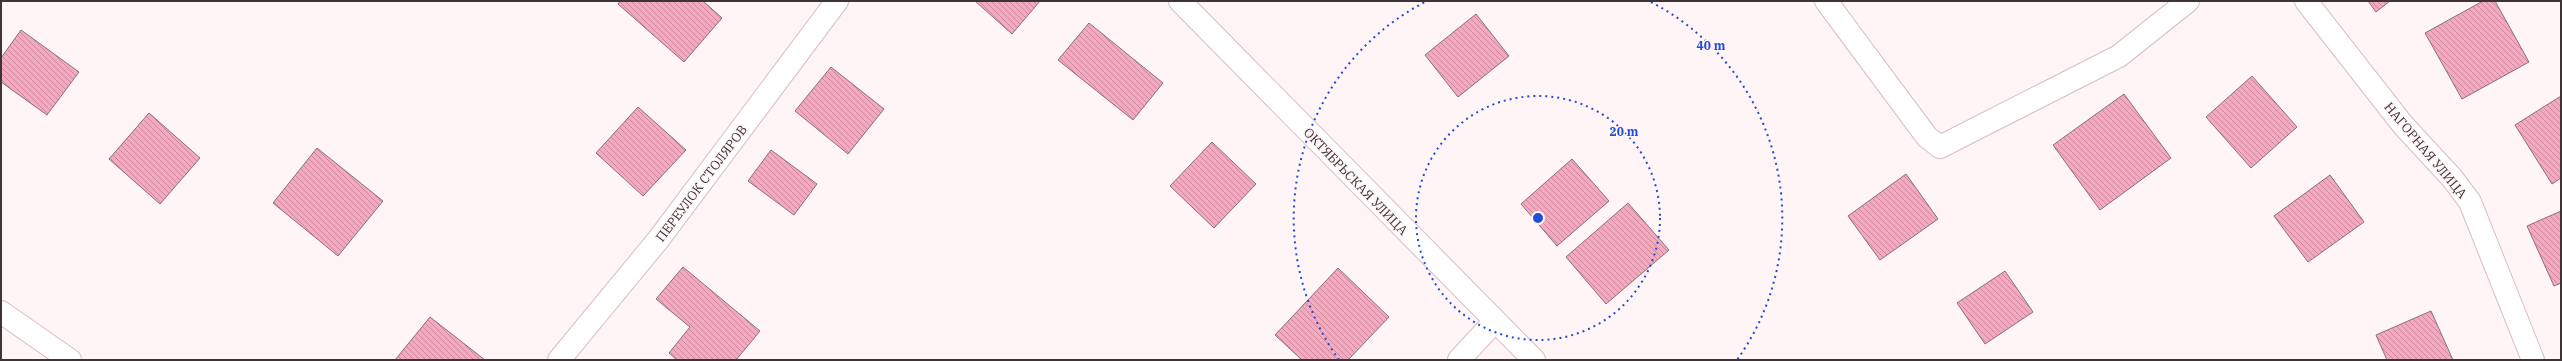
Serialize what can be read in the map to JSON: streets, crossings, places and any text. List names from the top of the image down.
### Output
{
  "streets": {
    "street": ["НАГОРНАЯ УЛИЦА", "ОКТЯБРЬСКАЯ УЛИЦА", "ПЕРЕУЛОК СТОЛЯРОВ"]
  },
  "rings": ["40 m", "20 m"]
}
